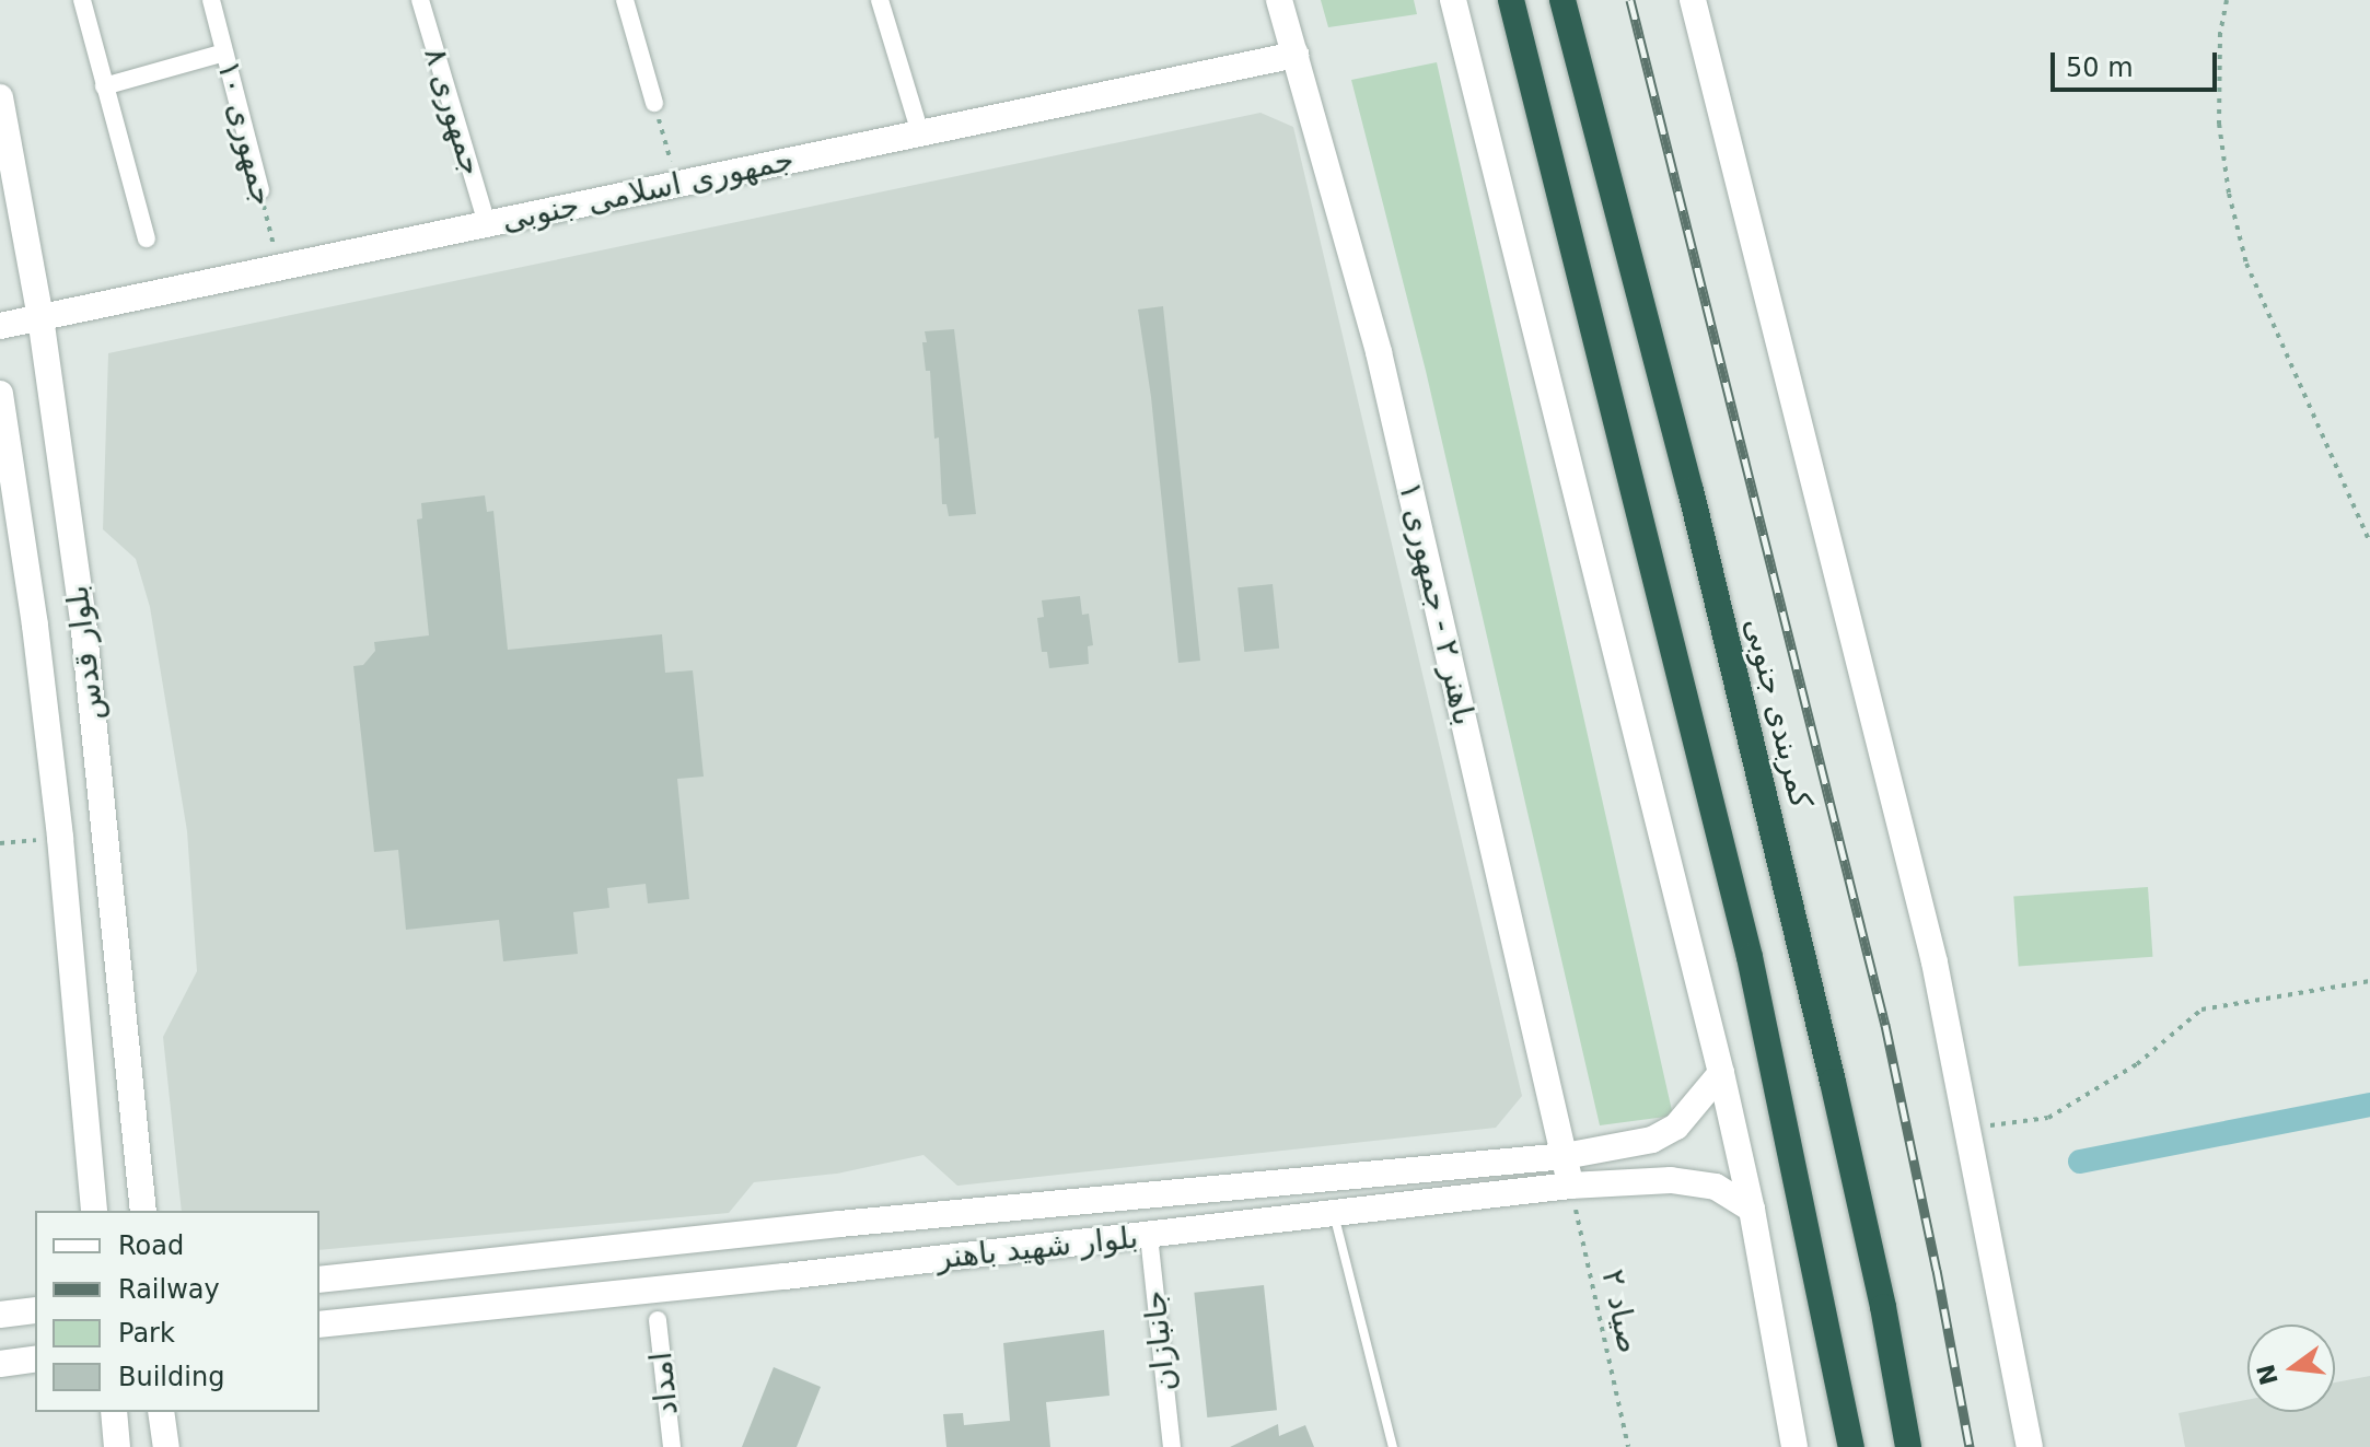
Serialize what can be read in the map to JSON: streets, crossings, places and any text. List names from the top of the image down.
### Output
{
  "streets": {
    "highway": ["کمربندی جنوبی"],
    "main road": [
      "جمهوری اسلامی جنوبی",
      "باهنر ۲ - جمهوری ۱",
      "بلوار قدس",
      "بلوار شهید باهنر"
    ],
    "street": [
      "جمهوری ۸",
      "جمهوری ۱۰",
      "جانبازان",
      "امداد"
    ],
    "path": ["صیاد ۲"]
  },
  "crossings": [
    ["جمهوری ۸", "جمهوری اسلامی جنوبی"],
    ["جمهوری ۱۰", "جمهوری اسلامی جنوبی"],
    ["جمهوری اسلامی جنوبی", "باهنر ۲ - جمهوری ۱"],
    ["جمهوری اسلامی جنوبی", "بلوار قدس"],
    ["باهنر ۲ - جمهوری ۱", "بلوار شهید باهنر"],
    ["باهنر ۲ - جمهوری ۱", "صیاد ۲"],
    ["بلوار شهید باهنر", "صیاد ۲"],
    ["بلوار شهید باهنر", "جانبازان"]
  ],
  "legend": [
    "Road",
    "Railway",
    "Park",
    "Building"
  ],
  "scale_bar": "50 m",
  "north": "left"
}
